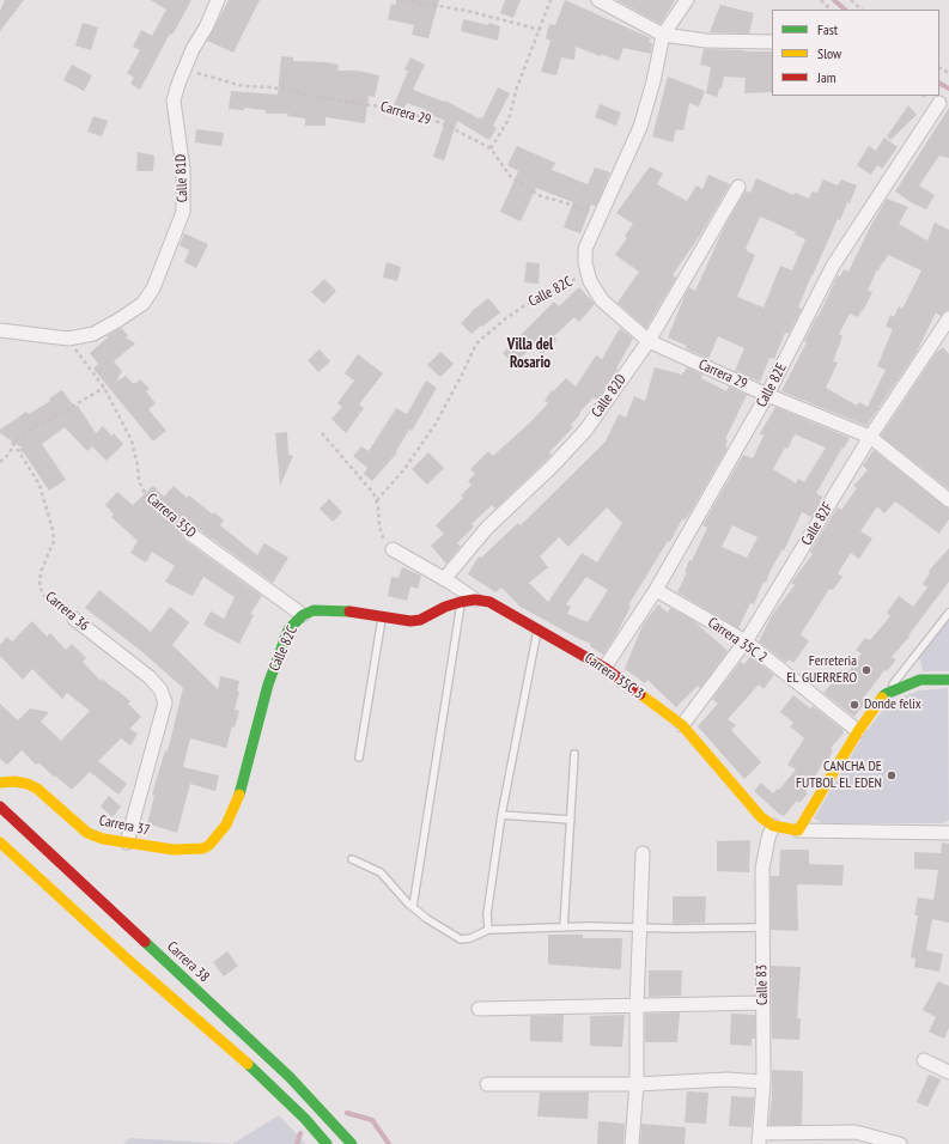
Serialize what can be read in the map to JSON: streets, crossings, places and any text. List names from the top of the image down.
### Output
{
  "streets": {
    "street": [
      "Carrera 29",
      "Calle 81D",
      "Calle 82C",
      "Calle 82E",
      "Calle 82D",
      "Carrera 35D",
      "Calle 82F",
      "Carrera 36",
      "Carrera 35C 2",
      "Carrera 35C 3",
      "Carrera 37",
      "Carrera 38",
      "Calle 83"
    ]
  },
  "crossings": [
    ["Carrera 29", "Calle 81D"],
    ["Carrera 29", "Calle 82C"],
    ["Carrera 29", "Calle 82E"],
    ["Carrera 29", "Calle 82D"],
    ["Carrera 29", "Calle 82F"],
    ["Calle 81D", "Carrera 35D"],
    ["Calle 82C", "Carrera 35D"],
    ["Calle 82C", "Carrera 35C 3"],
    ["Calle 82C", "Carrera 37"],
    ["Calle 82E", "Carrera 35C 2"],
    ["Calle 82E", "Carrera 35C 3"],
    ["Calle 82D", "Carrera 35C 3"],
    ["Calle 82F", "Carrera 35C 2"],
    ["Calle 82F", "Carrera 35C 3"],
    ["Carrera 36", "Carrera 37"],
    ["Carrera 35C 3", "Calle 83"]
  ],
  "districts": ["Villa del Rosario"],
  "places": ["Ferreteria EL GUERRERO", "Donde felix", "CANCHA DE FUTBOL EL EDEN"],
  "legend": ["Fast", "Slow", "Jam"]
}
